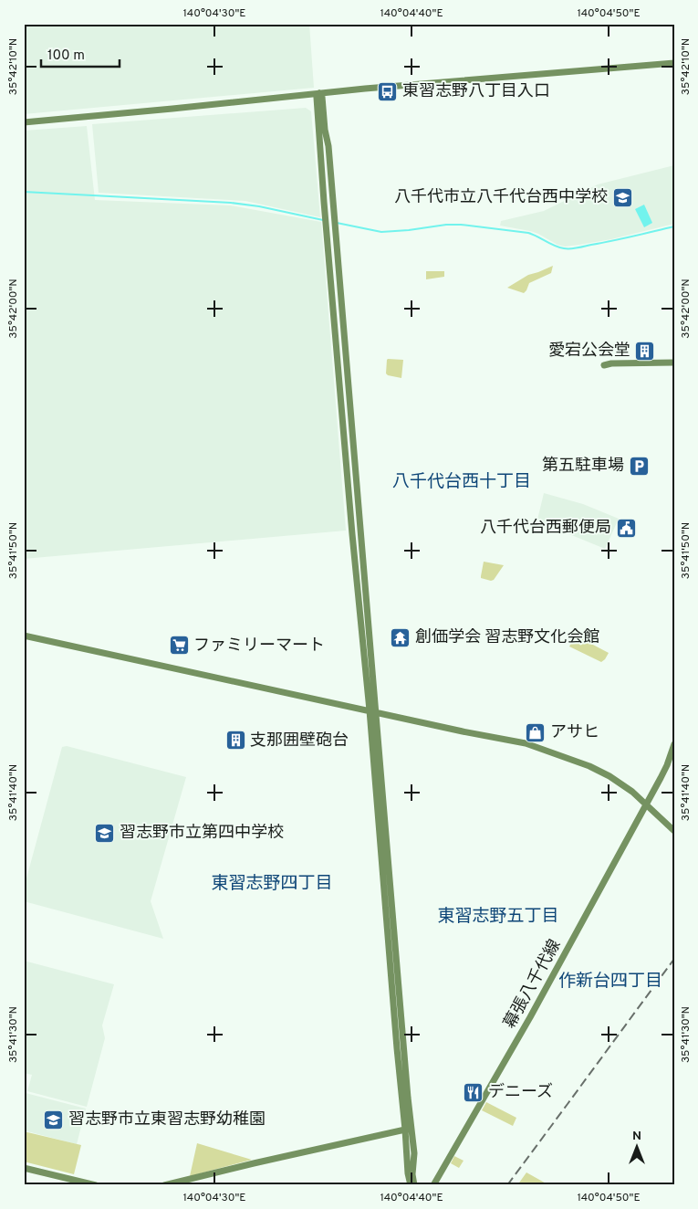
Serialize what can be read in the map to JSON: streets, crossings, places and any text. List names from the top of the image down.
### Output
{
  "streets": {
    "street": ["幕張八千代線"]
  },
  "districts": [
    "八千代台西十丁目",
    "東習志野四丁目",
    "東習志野五丁目",
    "作新台四丁目"
  ],
  "places": {
    "bus stop": ["東習志野八丁目入口"],
    "school or university": ["八千代市立八千代台西中学校", "習志野市立第四中学校", "習志野市立東習志野幼稚園"],
    "building": ["愛宕公会堂", "支那囲壁砲台"],
    "parking": ["第五駐車場"],
    "public building": ["八千代台西郵便局"],
    "temple": ["創価学会 習志野文化会館"],
    "supermarket": ["ファミリーマート"],
    "shop": ["アサヒ"],
    "restaurant": ["デニーズ"]
  },
  "scale_bar": "100 m",
  "north": "top",
  "coordinates": [
    "140°04'30\"E",
    "140°04'40\"E",
    "140°04'50\"E",
    "35°42'10\"N",
    "35°42'00\"N",
    "35°41'50\"N",
    "35°41'40\"N",
    "35°41'30\"N"
  ]
}
